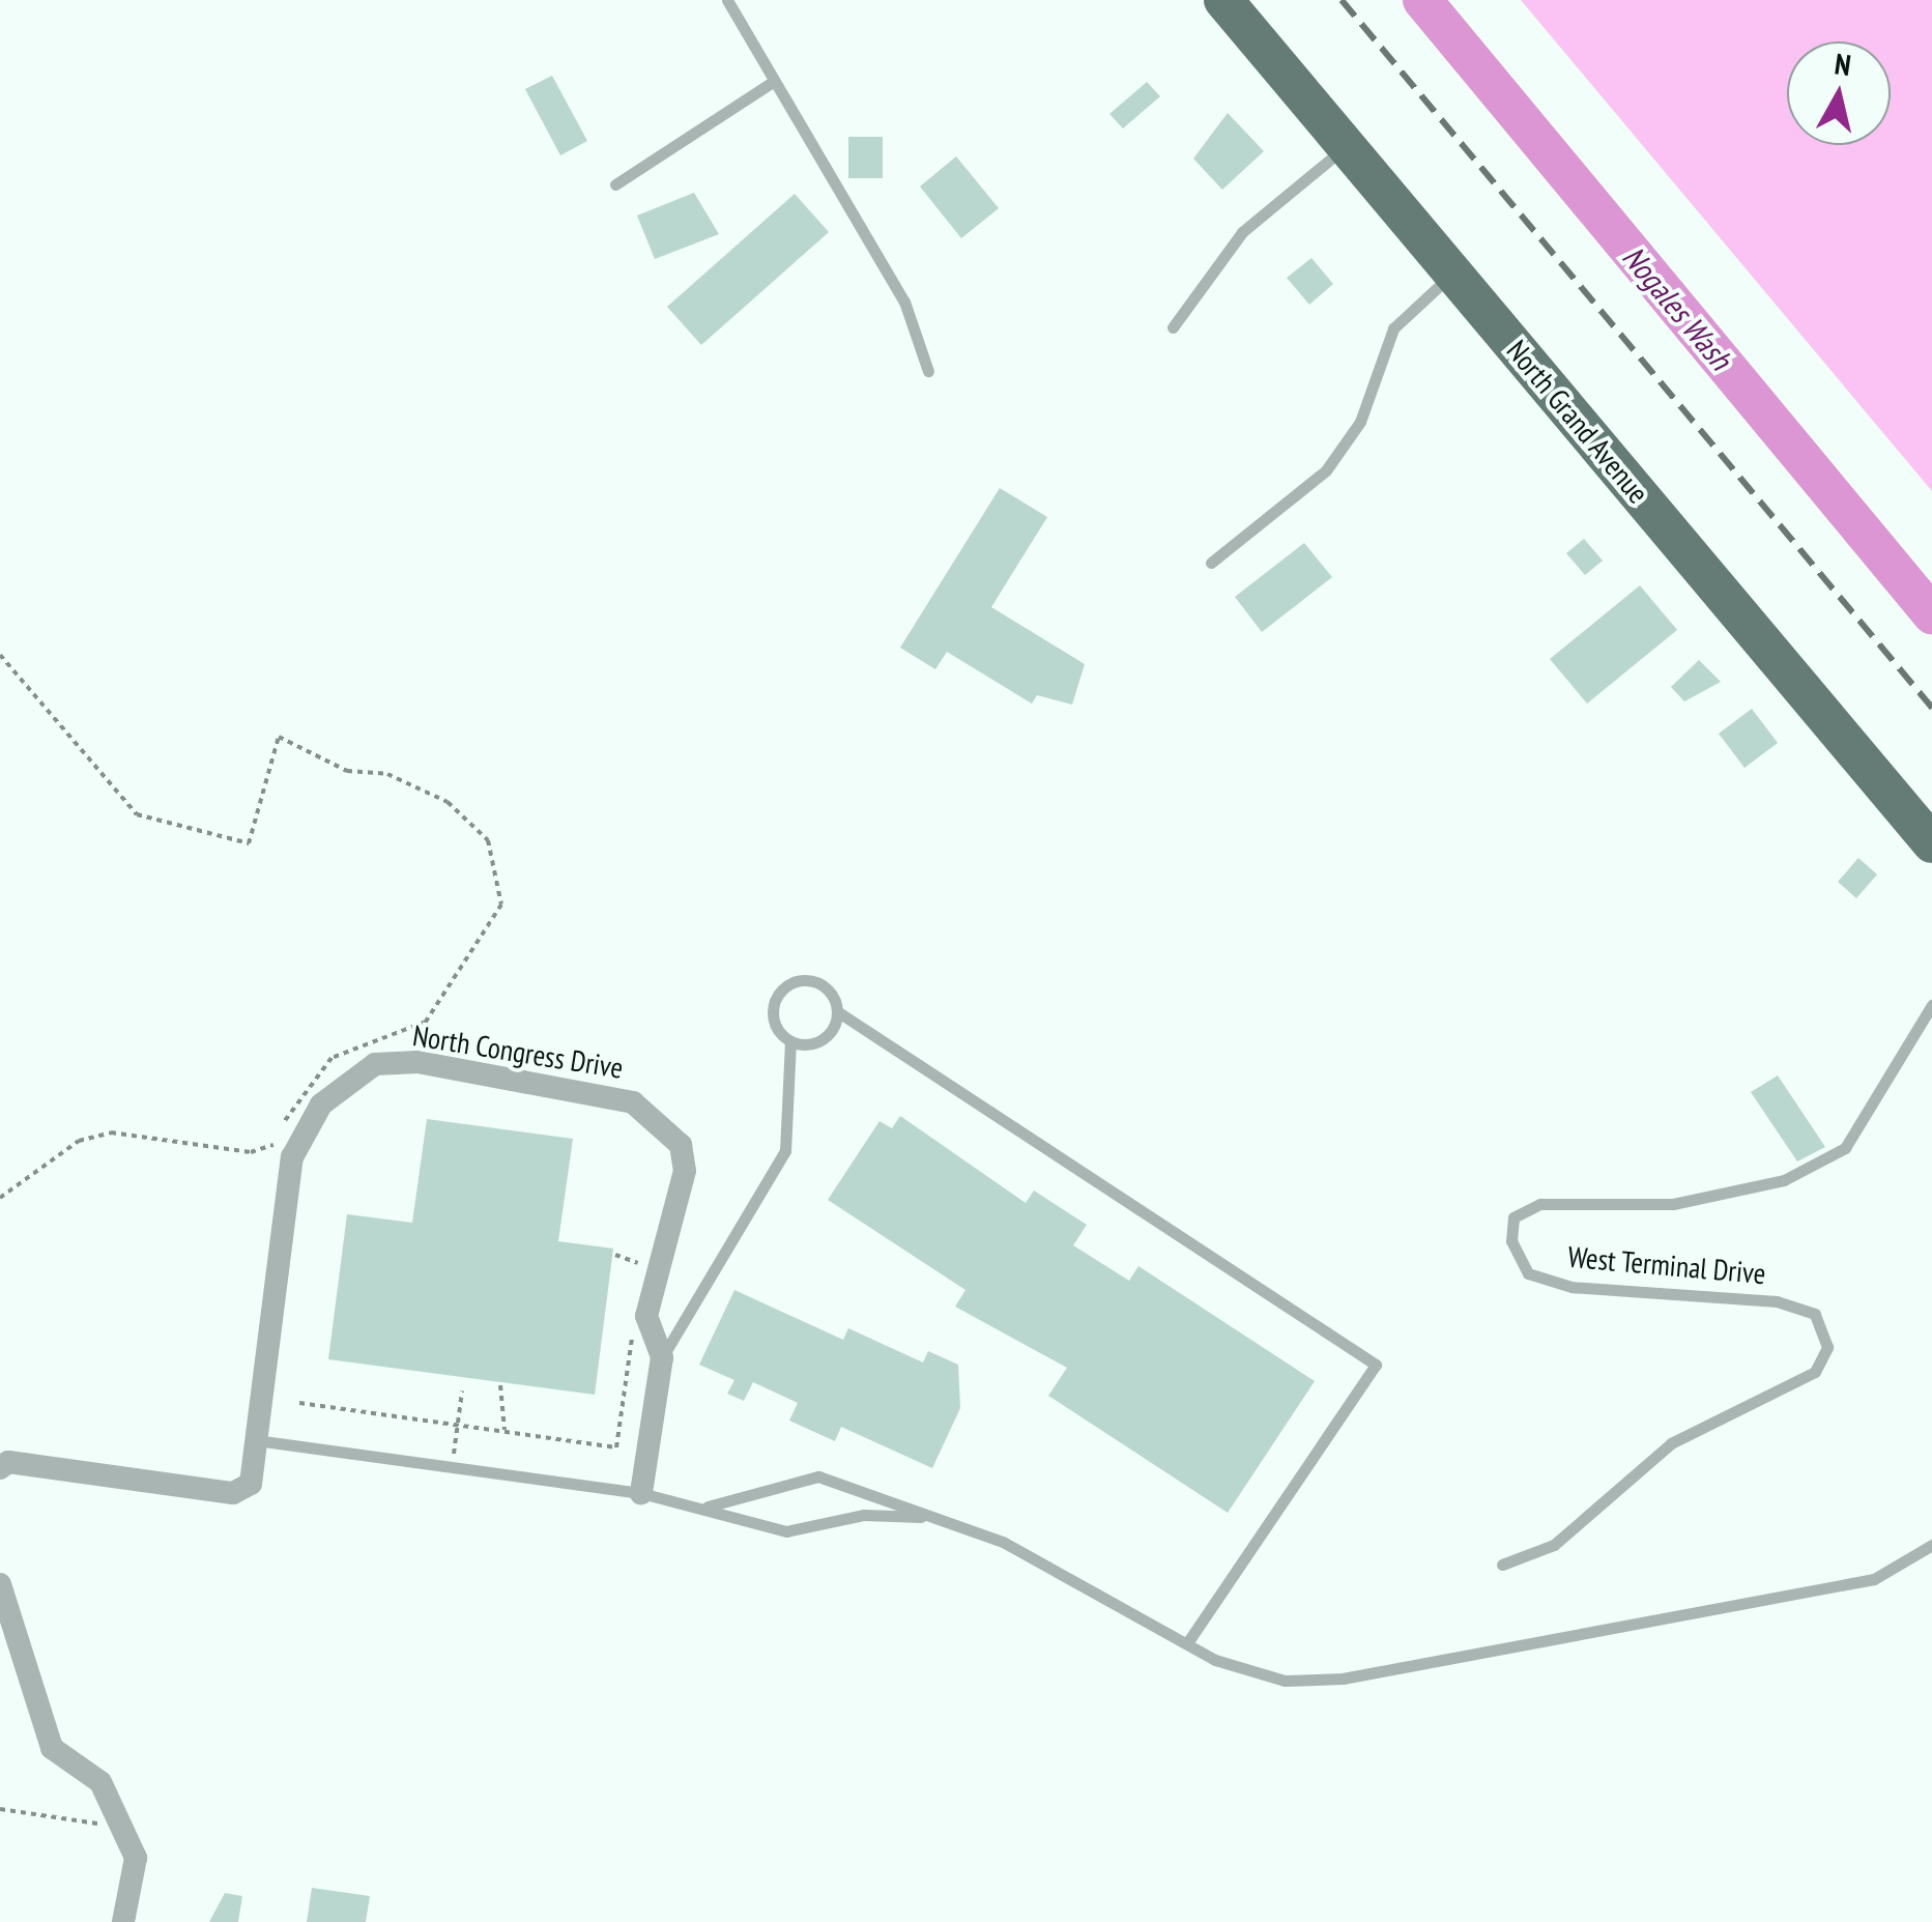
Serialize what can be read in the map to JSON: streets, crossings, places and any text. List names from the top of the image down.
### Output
{
  "streets": {
    "main road": ["North Grand Avenue"],
    "street": ["North Congress Drive"],
    "lane": ["West Terminal Drive"]
  },
  "water": ["Nogales Wash"],
  "north": "top"
}
